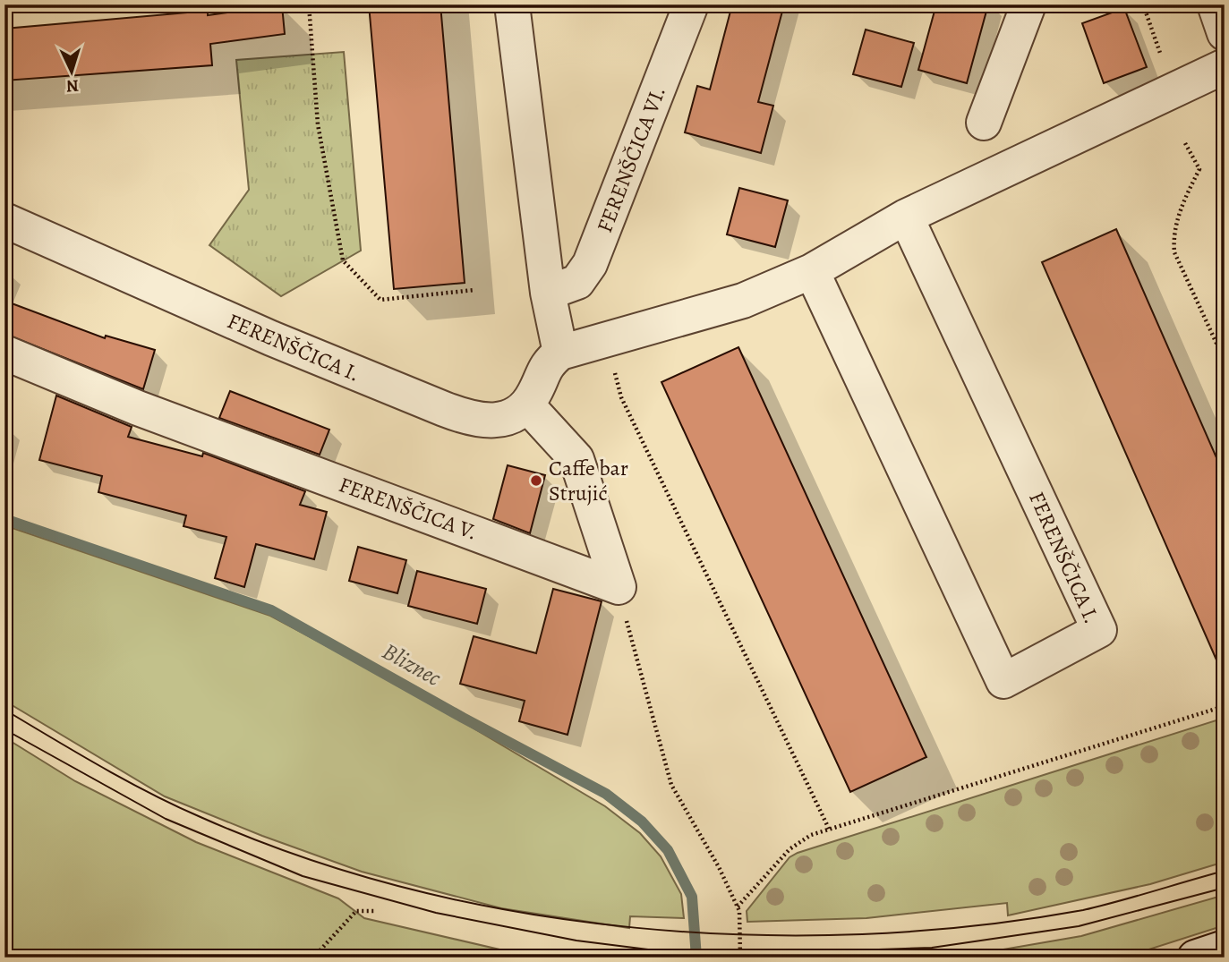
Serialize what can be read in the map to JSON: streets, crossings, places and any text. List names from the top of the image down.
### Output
{
  "streets": {
    "street": ["FERENŠČICA VI.", "FERENŠČICA I.", "FERENŠČICA V."]
  },
  "water": ["Bliznec"],
  "places": ["Caffe bar Strujić"],
  "north": "bottom"
}
